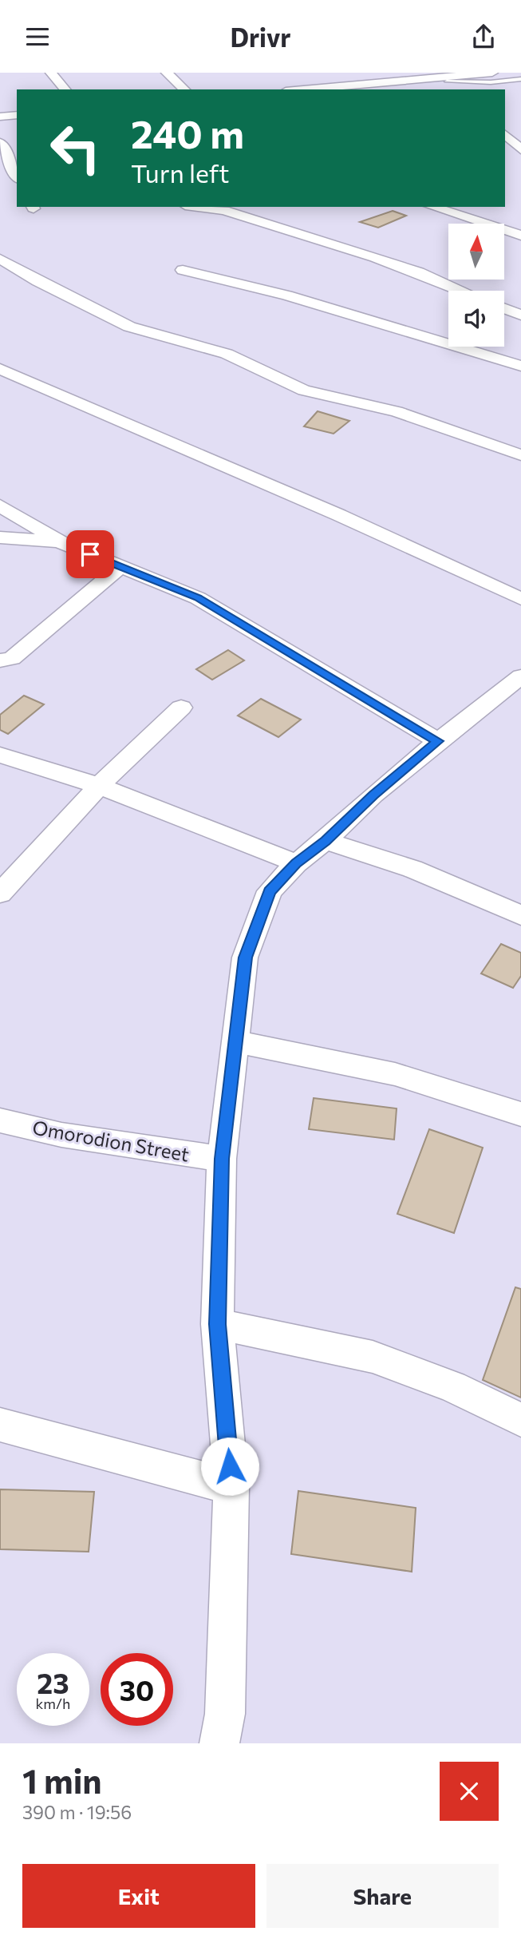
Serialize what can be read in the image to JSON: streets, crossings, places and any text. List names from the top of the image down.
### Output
{
  "streets": {
    "street": ["Omorodion Street"]
  },
  "north": "top",
  "page": {
    "header": "Drivr",
    "turn": ["240 m", "Turn left"],
    "speed": "23 km/h",
    "limit": "30",
    "heading": ["1 min", "390 m · 19:56"],
    "buttons": ["Exit", "Share"]
  }
}
